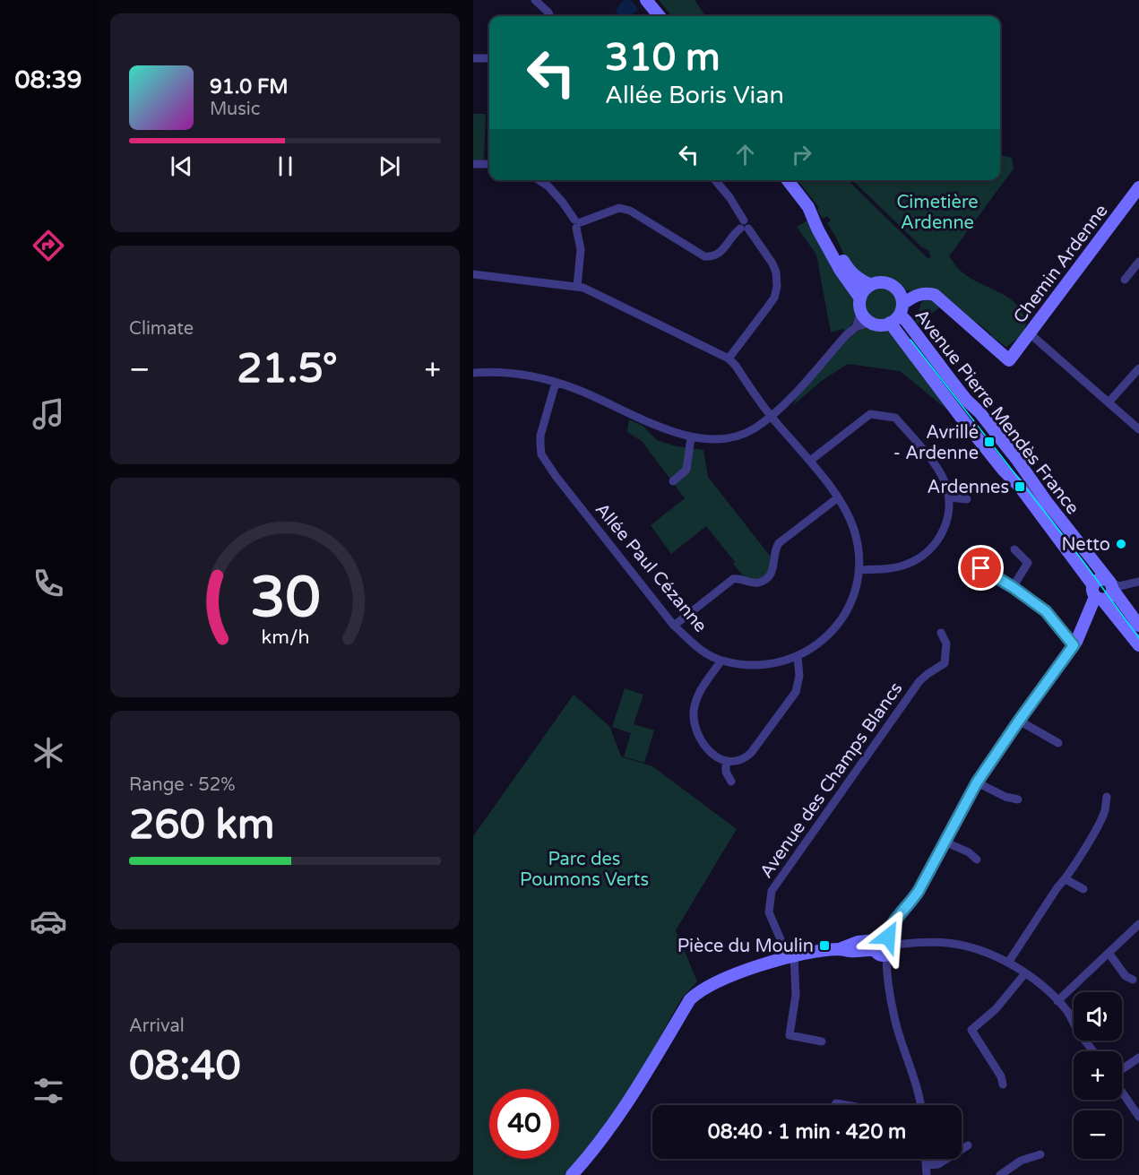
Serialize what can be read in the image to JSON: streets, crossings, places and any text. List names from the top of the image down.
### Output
{
  "streets": {
    "main road": ["Chemin Ardenne", "Avenue Pierre Mendès France"],
    "street": ["Allée Paul Cézanne", "Avenue des Champs Blancs"]
  },
  "parks": ["Cimetière Ardenne", "Parc des Poumons Verts"],
  "places": {
    "transit": ["Avrillé - Ardenne", "Ardennes", "Pièce du Moulin"],
    "other": ["Netto"]
  },
  "page": {
    "tabs": "08:39",
    "turn": ["310 m", "Allée Boris Vian"],
    "song": ["91.0 FM", "Music"],
    "tile": [
      "Climate",
      ["Range · 52%", "260 km"],
      ["Arrival", "08:40"]
    ],
    "heat": ["−", "21.5°", "+"],
    "map_buttons": ["+", "−"],
    "limit": "40",
    "trip": "08:40 · 1 min · 420 m",
    "gauge": ["30", "km/h"]
  }
}
